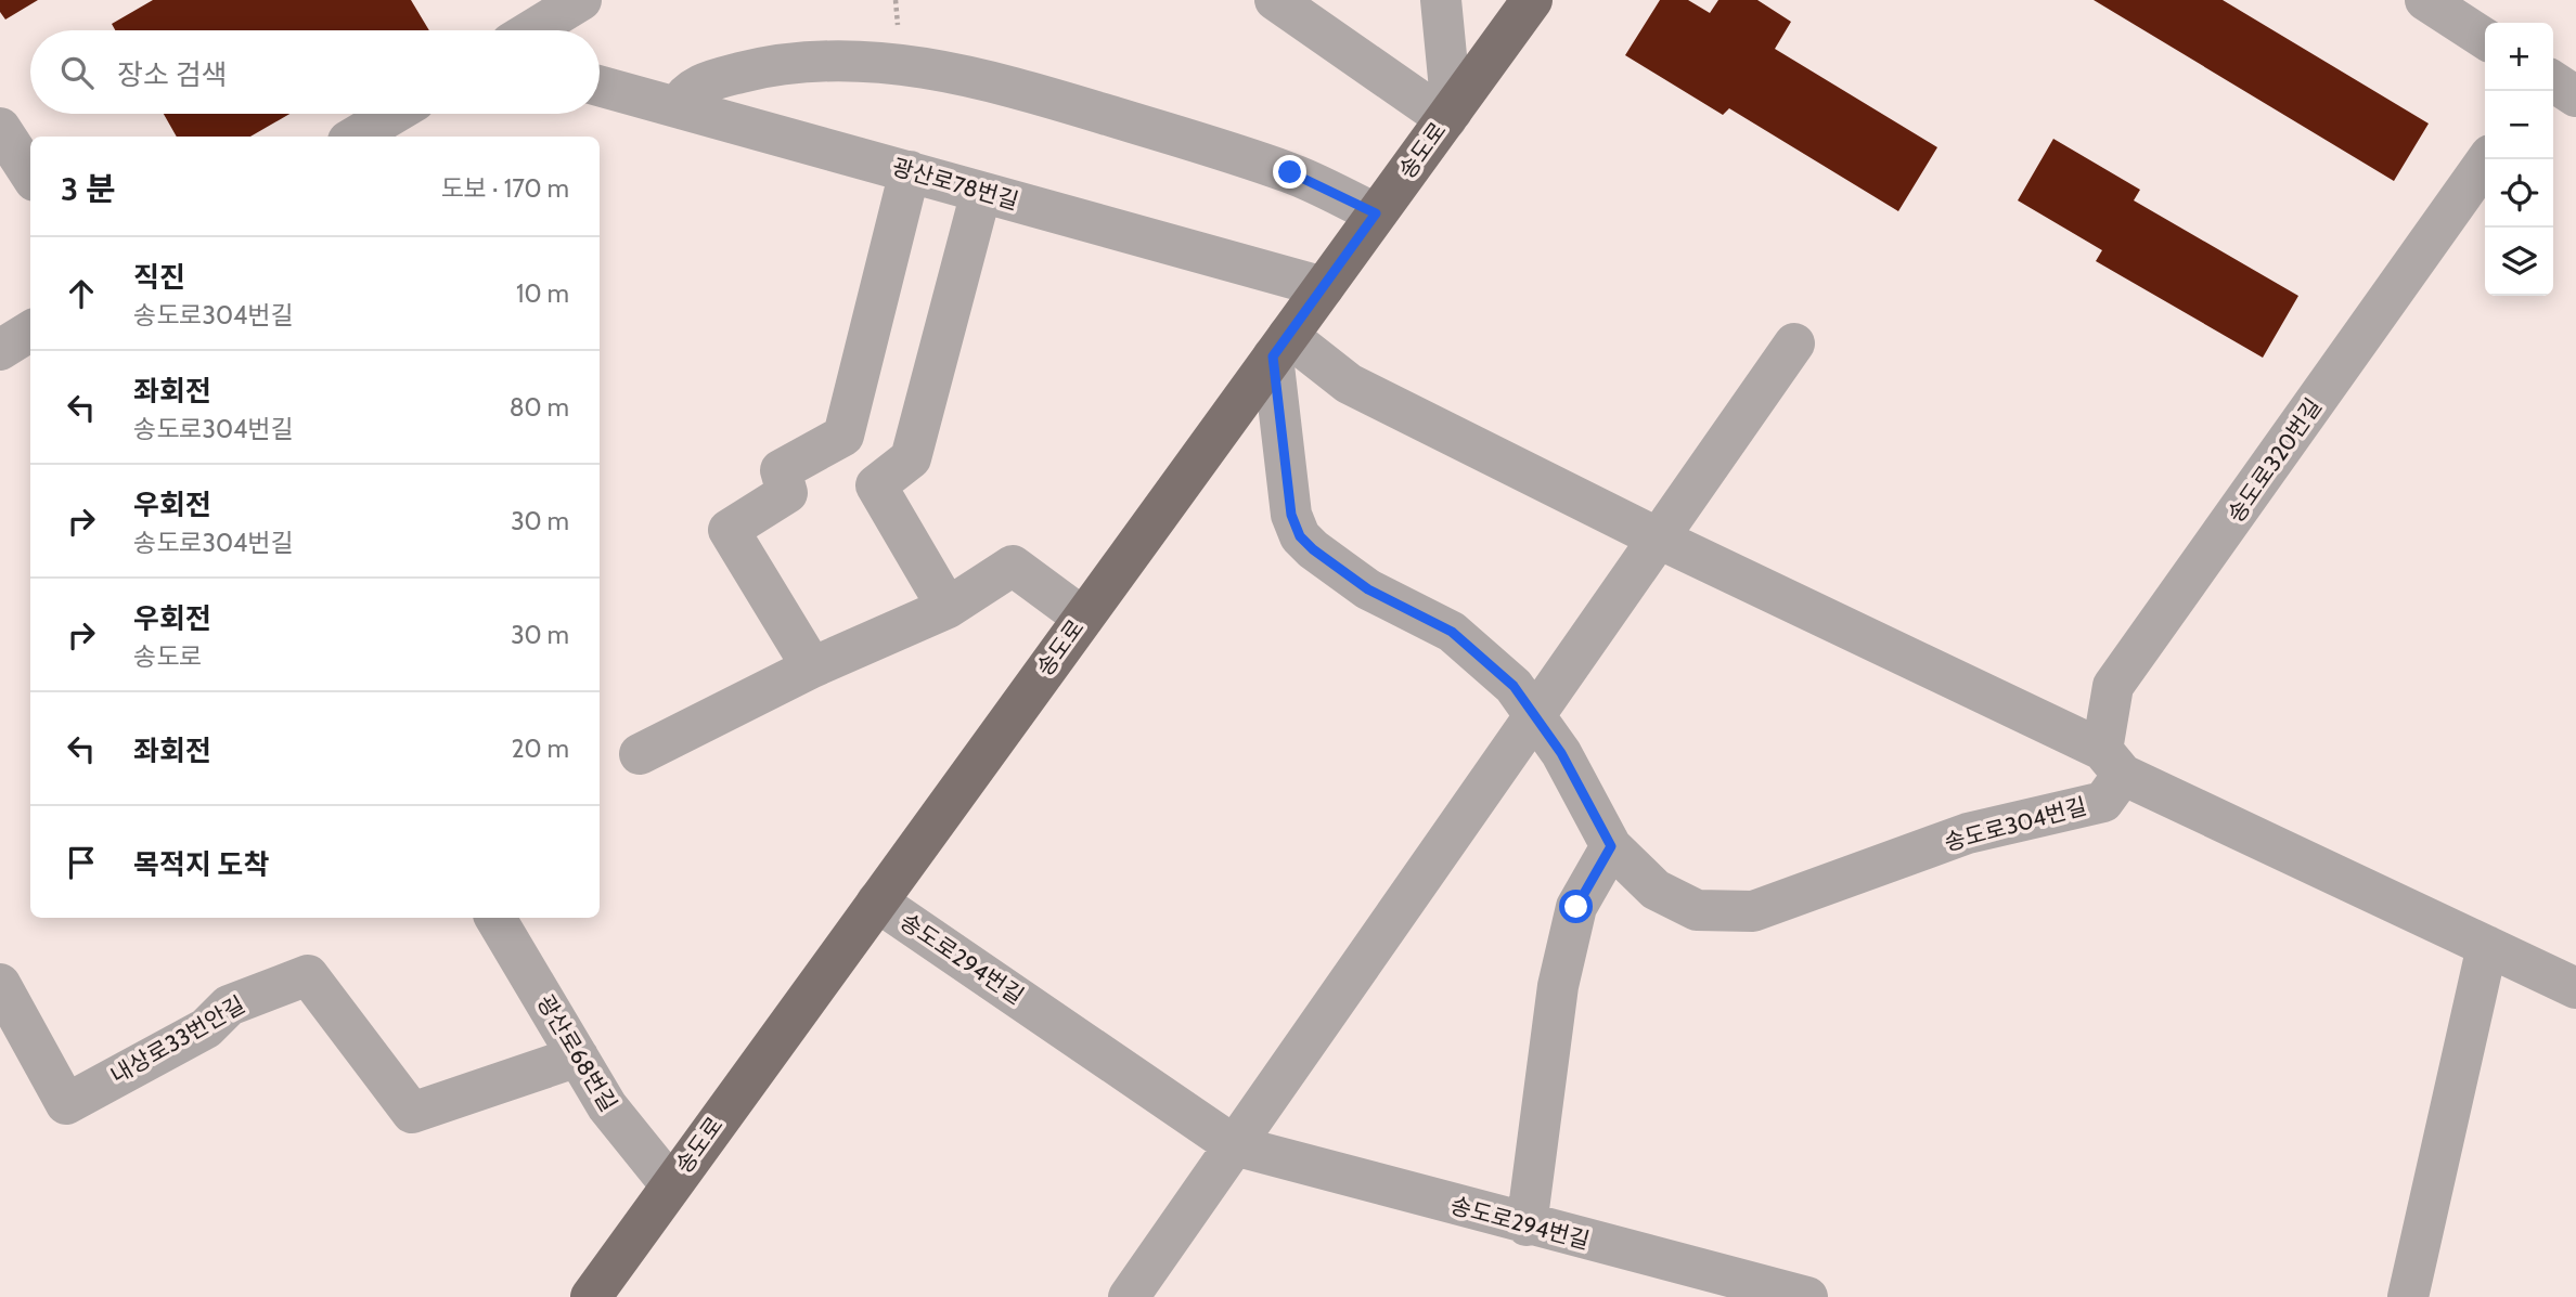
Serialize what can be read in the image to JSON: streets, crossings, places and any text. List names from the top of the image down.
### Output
{
  "streets": {
    "main road": ["송도로"],
    "street": [
      "광산로78번길",
      "송도로320번길",
      "송도로304번길",
      "송도로294번길",
      "내상로33번안길",
      "광산로68번길"
    ]
  },
  "crossings": [
    ["송도로", "광산로78번길"],
    ["송도로", "송도로304번길"],
    ["송도로", "송도로294번길"],
    ["송도로", "광산로68번길"],
    ["송도로320번길", "송도로304번길"],
    ["내상로33번안길", "광산로68번길"]
  ],
  "page": {
    "map_buttons": ["+", "−"],
    "search": "장소 검색",
    "heading": ["3 분", "도보 · 170 m"],
    "list": [
      ["직진", "송도로304번길", "10 m"],
      ["좌회전", "송도로304번길", "80 m"],
      ["우회전", "송도로304번길", "30 m"],
      ["우회전", "송도로", "30 m"],
      ["좌회전", "20 m"],
      "목적지 도착"
    ]
  }
}
